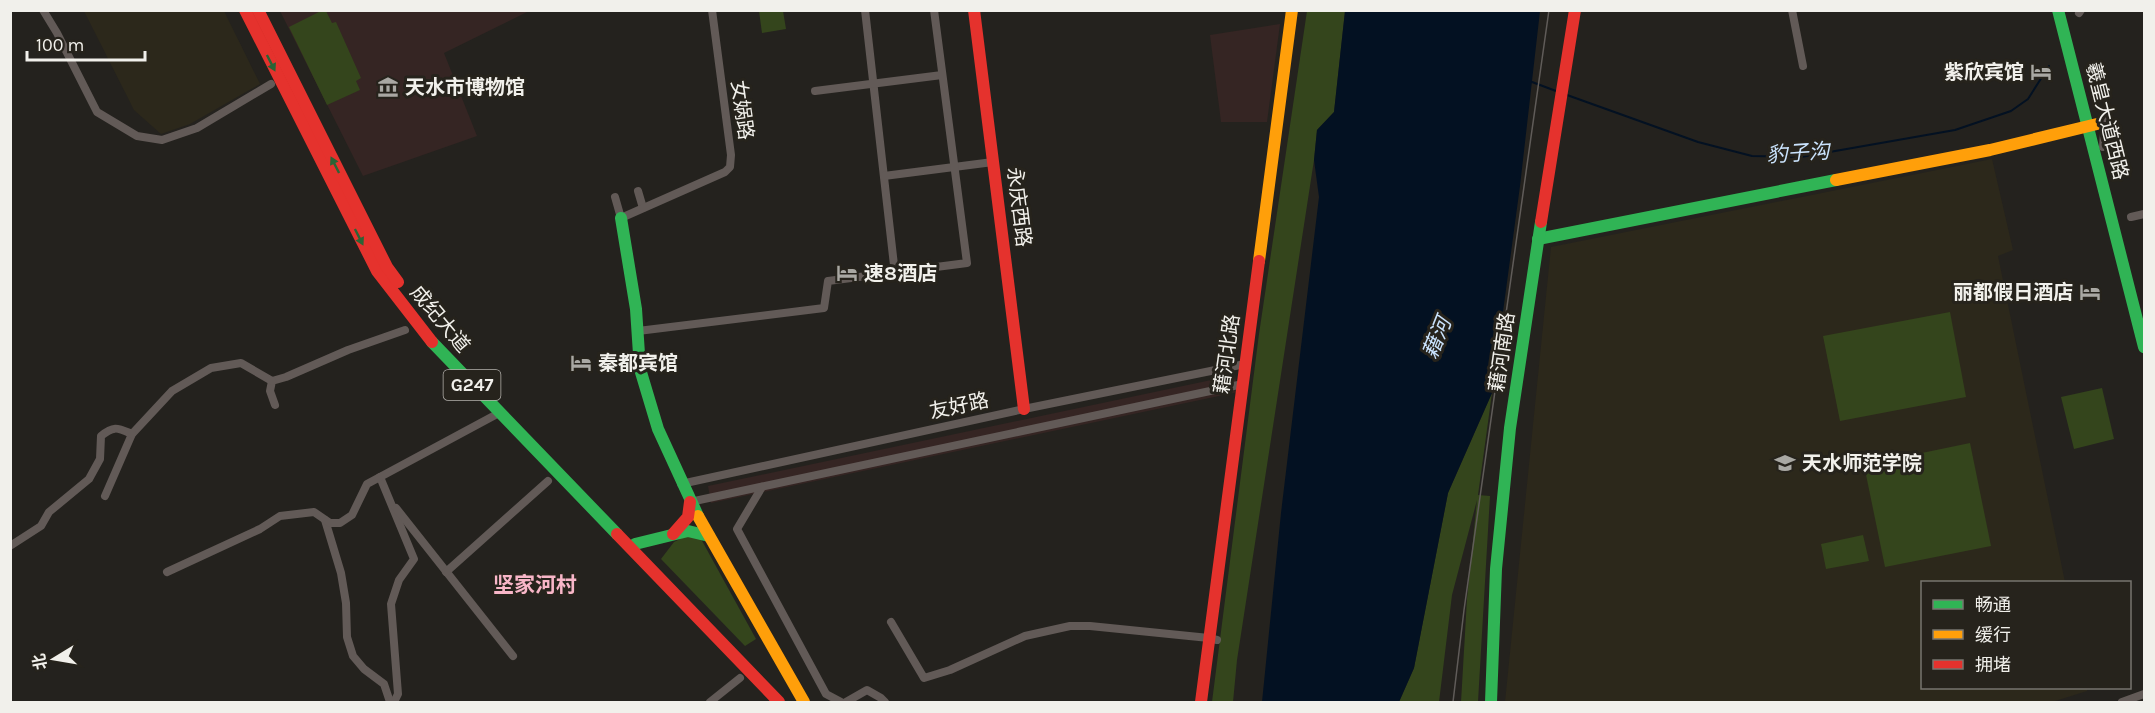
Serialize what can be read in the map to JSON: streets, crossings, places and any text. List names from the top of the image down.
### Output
{
  "streets": {
    "main road": [
      "羲皇大道西路",
      "永庆西路",
      "成纪大道",
      "藉河南路",
      "藉河北路",
      "G247"
    ],
    "street": ["女娲路", "友好路"]
  },
  "crossings": [
    ["永庆西路", "友好路"],
    ["藉河北路", "友好路"]
  ],
  "districts": ["坚家河村"],
  "water": ["豹子沟", "藉河"],
  "places": {
    "hotel": [
      "紫欣宾馆",
      "速8酒店",
      "丽都假日酒店",
      "秦都宾馆"
    ],
    "museum": ["天水市博物馆"],
    "school or university": ["天水师范学院"]
  },
  "legend": ["畅通", "缓行", "拥堵"],
  "scale_bar": "100 m",
  "north": "left"
}
